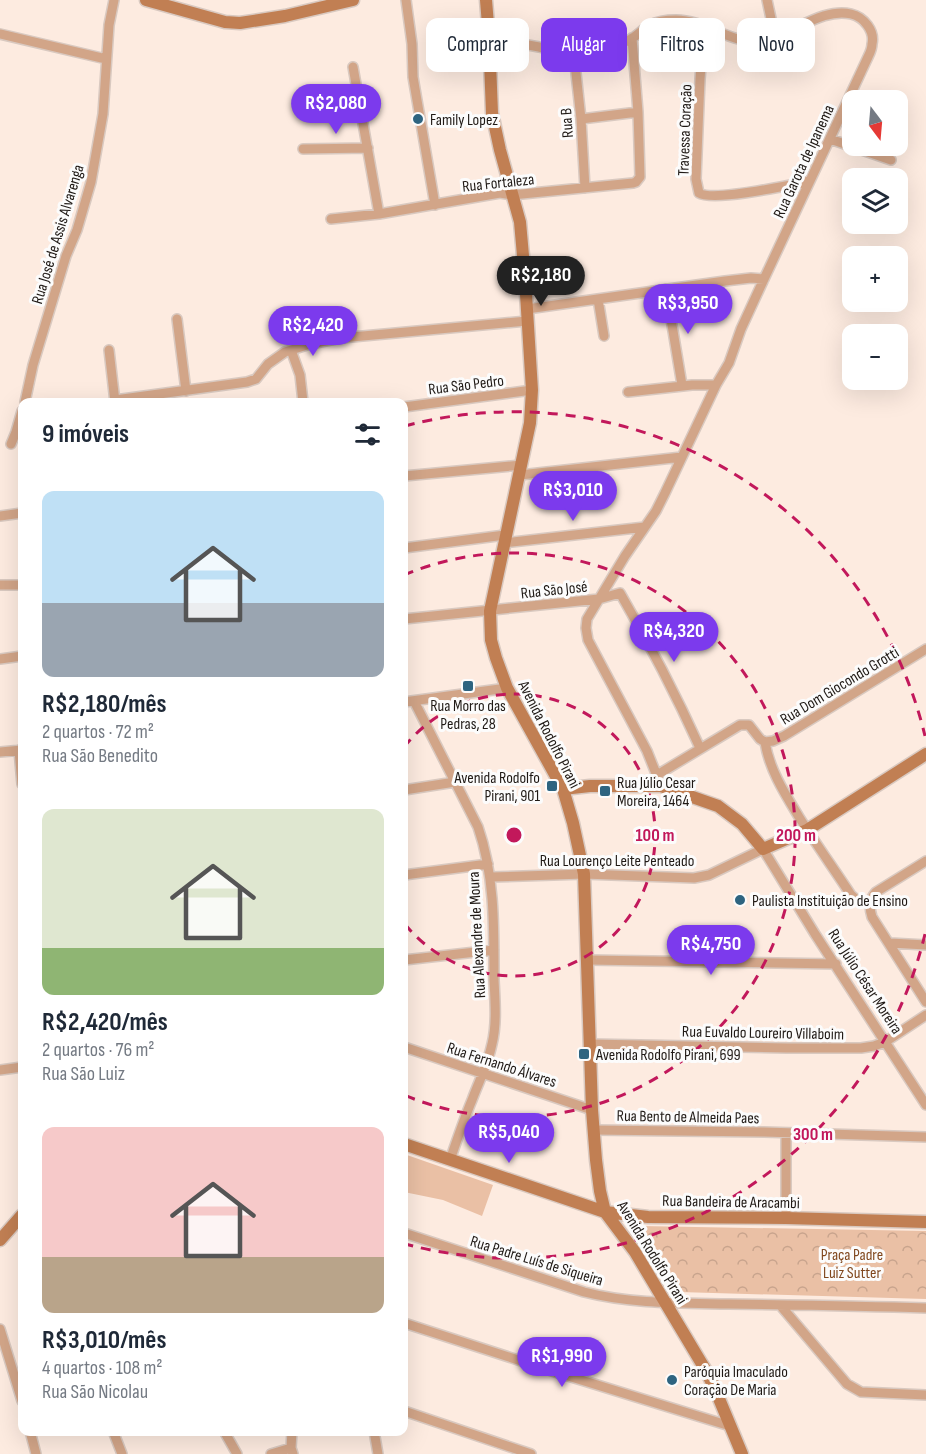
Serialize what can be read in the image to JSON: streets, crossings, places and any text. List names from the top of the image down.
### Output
{
  "streets": {
    "main road": [
      "Avenida Rodolfo Pirani",
      "Rua Lourenço Leite Penteado",
      "Rua Júlio César Moreira",
      "Rua Bandeira de Aracambi"
    ],
    "street": [
      "Rua B",
      "Travessa Coração",
      "Rua Garota de Ipanema",
      "Rua Fortaleza",
      "Rua José de Assis Alvarenga",
      "Rua São Pedro",
      "Rua São José",
      "Rua Dom Giocondo Grotti",
      "Rua Alexandre de Moura",
      "Rua Euvaldo Loureiro Villaboim",
      "Rua Fernando Álvares",
      "Rua Bento de Almeida Paes",
      "Rua Padre Luís de Siqueira"
    ]
  },
  "crossings": [
    ["Rua B", "Rua Fortaleza"],
    ["Travessa Coração", "Rua Garota de Ipanema"],
    ["Rua Garota de Ipanema", "Rua São José"],
    ["Rua Garota de Ipanema", "Rua Júlio César Moreira"],
    ["Rua Fortaleza", "Avenida Rodolfo Pirani"],
    ["Rua São Pedro", "Avenida Rodolfo Pirani"],
    ["Rua São José", "Avenida Rodolfo Pirani"],
    ["Avenida Rodolfo Pirani", "Rua Lourenço Leite Penteado"],
    ["Avenida Rodolfo Pirani", "Rua Júlio César Moreira"],
    ["Avenida Rodolfo Pirani", "Rua Euvaldo Loureiro Villaboim"],
    ["Avenida Rodolfo Pirani", "Rua Fernando Álvares"],
    ["Avenida Rodolfo Pirani", "Rua Bento de Almeida Paes"],
    ["Avenida Rodolfo Pirani", "Rua Bandeira de Aracambi"],
    ["Avenida Rodolfo Pirani", "Rua Padre Luís de Siqueira"],
    ["Rua Lourenço Leite Penteado", "Rua Alexandre de Moura"],
    ["Rua Lourenço Leite Penteado", "Rua Júlio César Moreira"],
    ["Rua Alexandre de Moura", "Rua Fernando Álvares"],
    ["Rua Alexandre de Moura", "Rua Bandeira de Aracambi"],
    ["Rua Júlio César Moreira", "Rua Euvaldo Loureiro Villaboim"]
  ],
  "parks": ["Praça Padre Luiz Sutter"],
  "places": {
    "other": ["Family Lopez", "Paulista Instituição de Ensino", "Paróquia Imaculado Coração De Maria"],
    "transit": [
      "Rua Morro das Pedras, 28",
      "Avenida Rodolfo Pirani, 901",
      "Rua Júlio Cesar Moreira, 1464",
      "Avenida Rodolfo Pirani, 699"
    ]
  },
  "north": "bottom",
  "page": {
    "chip": [
      "Comprar",
      "Alugar",
      "Filtros",
      "Novo"
    ],
    "price": [
      "R$2,080",
      "R$2,180",
      "R$3,950",
      "R$2,420",
      "R$3,010",
      "R$4,320",
      "R$4,750",
      "R$5,040",
      "R$1,990"
    ],
    "map_buttons": ["+", "−"],
    "heading": "9 imóveis",
    "list": [
      {
        "name": "R$2,180/mês",
        "note": "2 quartos · 72 m² · Rua São Benedito"
      },
      {
        "name": "R$2,420/mês",
        "note": "2 quartos · 76 m² · Rua São Luiz"
      },
      {
        "name": "R$3,010/mês",
        "note": "4 quartos · 108 m² · Rua São Nicolau"
      }
    ]
  },
  "rings": ["100 m", "200 m", "300 m"]
}
